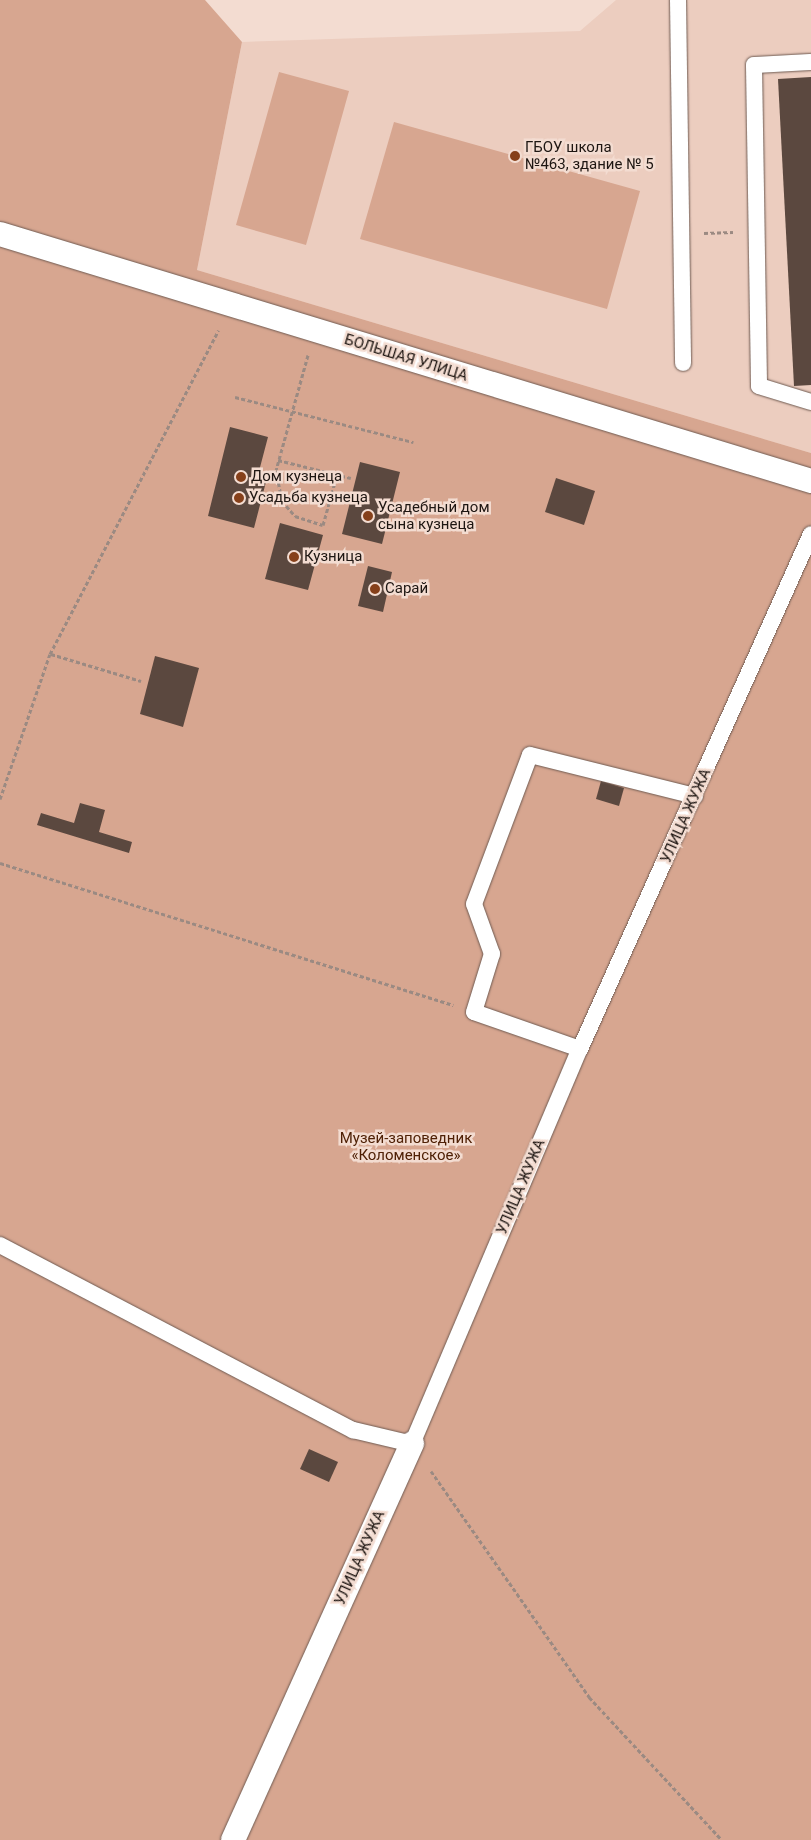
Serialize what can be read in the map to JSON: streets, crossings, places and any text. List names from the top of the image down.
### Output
{
  "streets": {
    "street": ["БОЛЬШАЯ УЛИЦА", "УЛИЦА ЖУЖА"]
  },
  "parks": ["Музей-заповедник «Коломенское»"],
  "places": [
    "ГБОУ школа №463, здание № 5",
    "Дом кузнеца",
    "Усадьба кузнеца",
    "Усадебный дом сына кузнеца",
    "Кузница",
    "Сарай"
  ]
}
